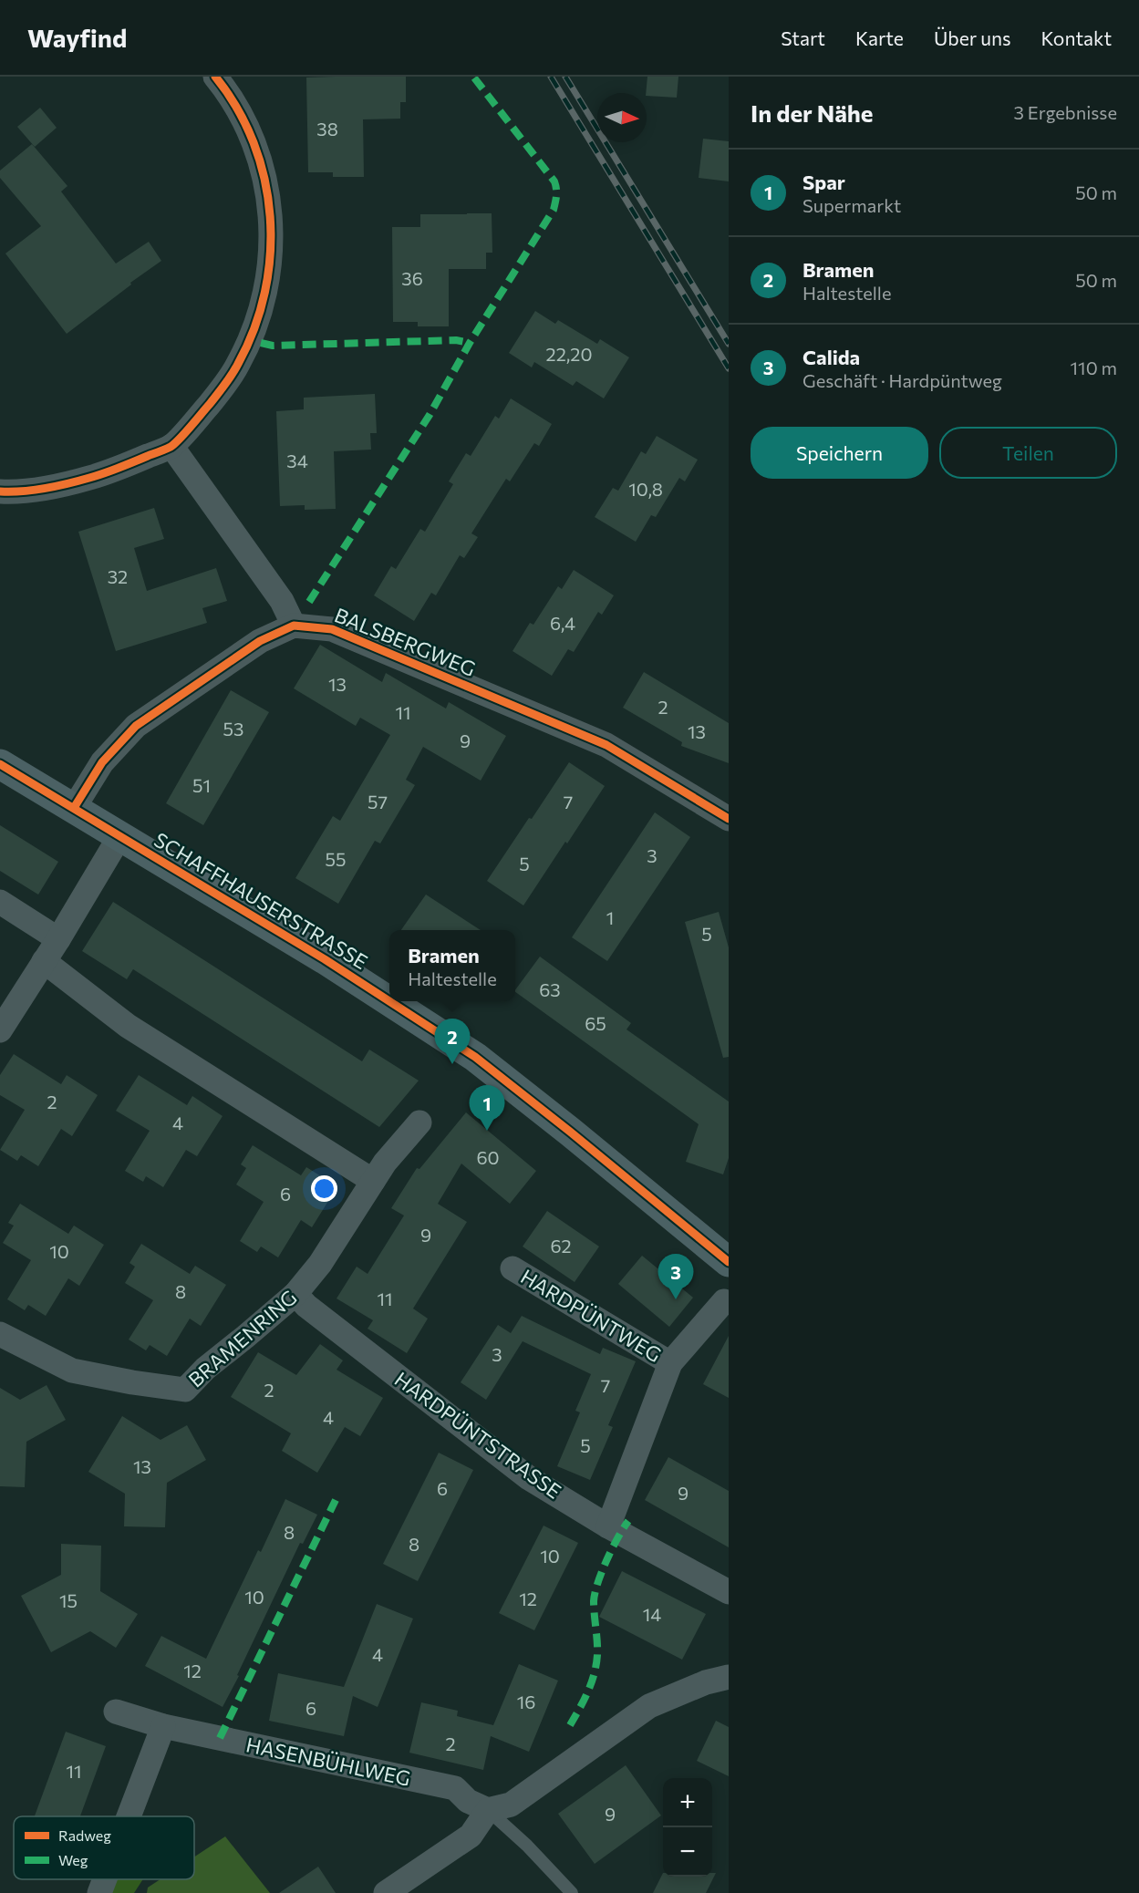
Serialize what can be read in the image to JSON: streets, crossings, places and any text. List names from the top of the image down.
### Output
{
  "streets": {
    "main road": ["SCHAFFHAUSERSTRASSE"],
    "street": [
      "BALSBERGWEG",
      "HARDPÜNTWEG",
      "BRAMENRING",
      "HARDPÜNTSTRASSE",
      "HASENBÜHLWEG"
    ]
  },
  "crossings": [
    ["HARDPÜNTWEG", "HARDPÜNTSTRASSE"],
    ["BRAMENRING", "HARDPÜNTSTRASSE"]
  ],
  "house_numbers": [
    "38",
    "36",
    "22,20",
    "34",
    "10,8",
    "32",
    "6,4",
    "13",
    "2",
    "11",
    "53",
    "13",
    "9",
    "51",
    "57",
    "7",
    "3",
    "55",
    "5",
    "1",
    "5",
    "63",
    "65",
    "2",
    "4",
    "60",
    "6",
    "9",
    "62",
    "10",
    "8",
    "11",
    "3",
    "7",
    "2",
    "4",
    "5",
    "13",
    "6",
    "9",
    "8",
    "8",
    "10",
    "10",
    "12",
    "15",
    "14",
    "4",
    "12",
    "16",
    "6",
    "2",
    "11",
    "9"
  ],
  "legend": ["Radweg", "Weg"],
  "north": "right",
  "page": {
    "header": "Wayfind",
    "nav": [
      "Start",
      "Karte",
      "Über uns",
      "Kontakt"
    ],
    "heading": ["In der Nähe", "3 Ergebnisse"],
    "list": [
      {
        "mark": "1",
        "name": "Spar",
        "note": "Supermarkt",
        "value": "50 m"
      },
      {
        "mark": "2",
        "name": "Bramen",
        "note": "Haltestelle",
        "value": "50 m"
      },
      {
        "mark": "3",
        "name": "Calida",
        "note": "Geschäft · Hardpüntweg",
        "value": "110 m"
      }
    ],
    "buttons": ["Speichern", "Teilen"],
    "popup": ["Bramen", "Haltestelle"],
    "pins": ["2", "1", "3"],
    "map_buttons": ["+", "−"]
  }
}
